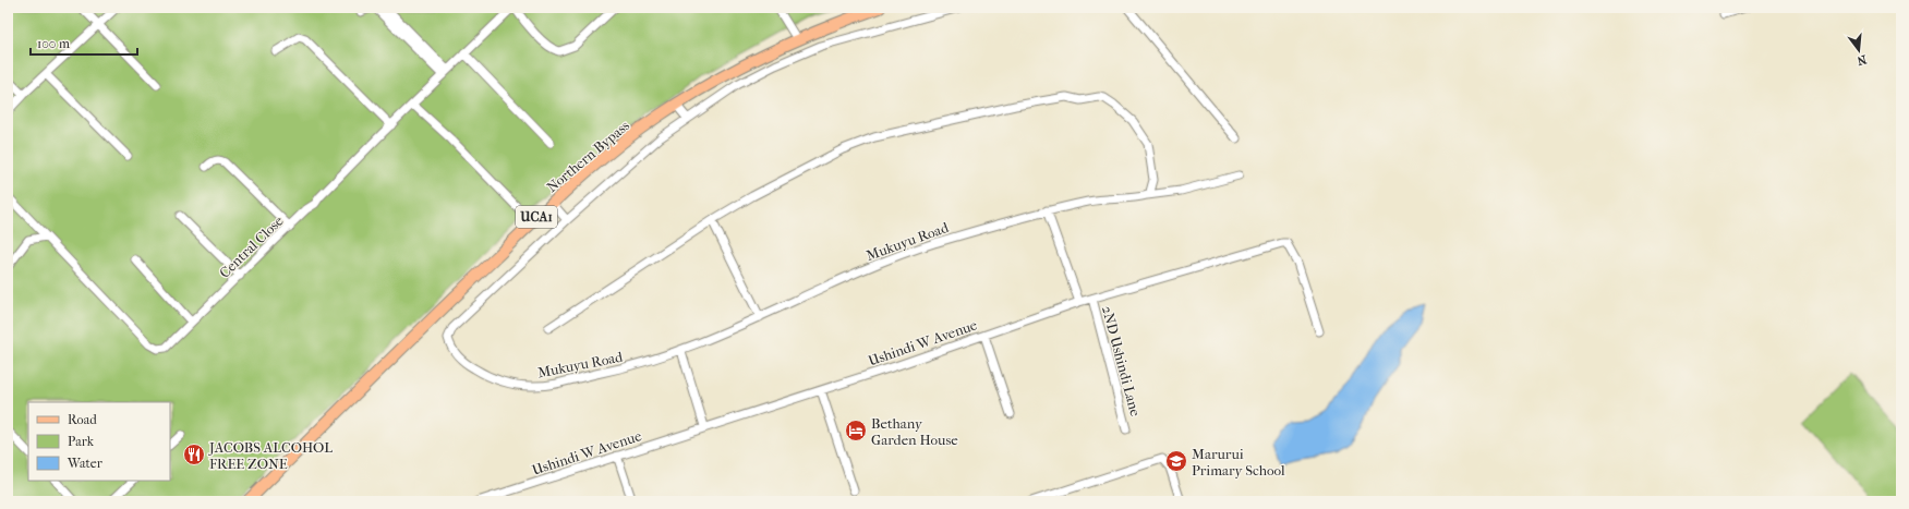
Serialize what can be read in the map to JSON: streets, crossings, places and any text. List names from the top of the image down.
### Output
{
  "streets": {
    "main road": ["Northern Bypass", "UCA1"],
    "street": [
      "Mukuyu Road",
      "Central Close",
      "Ushindi W Avenue",
      "2ND Ushindi Lane"
    ]
  },
  "crossings": [
    ["Mukuyu Road", "2ND Ushindi Lane"],
    ["Ushindi W Avenue", "2ND Ushindi Lane"]
  ],
  "places": {
    "hotel": ["Bethany Garden House"],
    "restaurant": ["JACOBS ALCOHOL FREE ZONE"],
    "school or university": ["Marurui Primary School"]
  },
  "legend": ["Road", "Park", "Water"],
  "scale_bar": "100 m",
  "north": "bottom"
}
